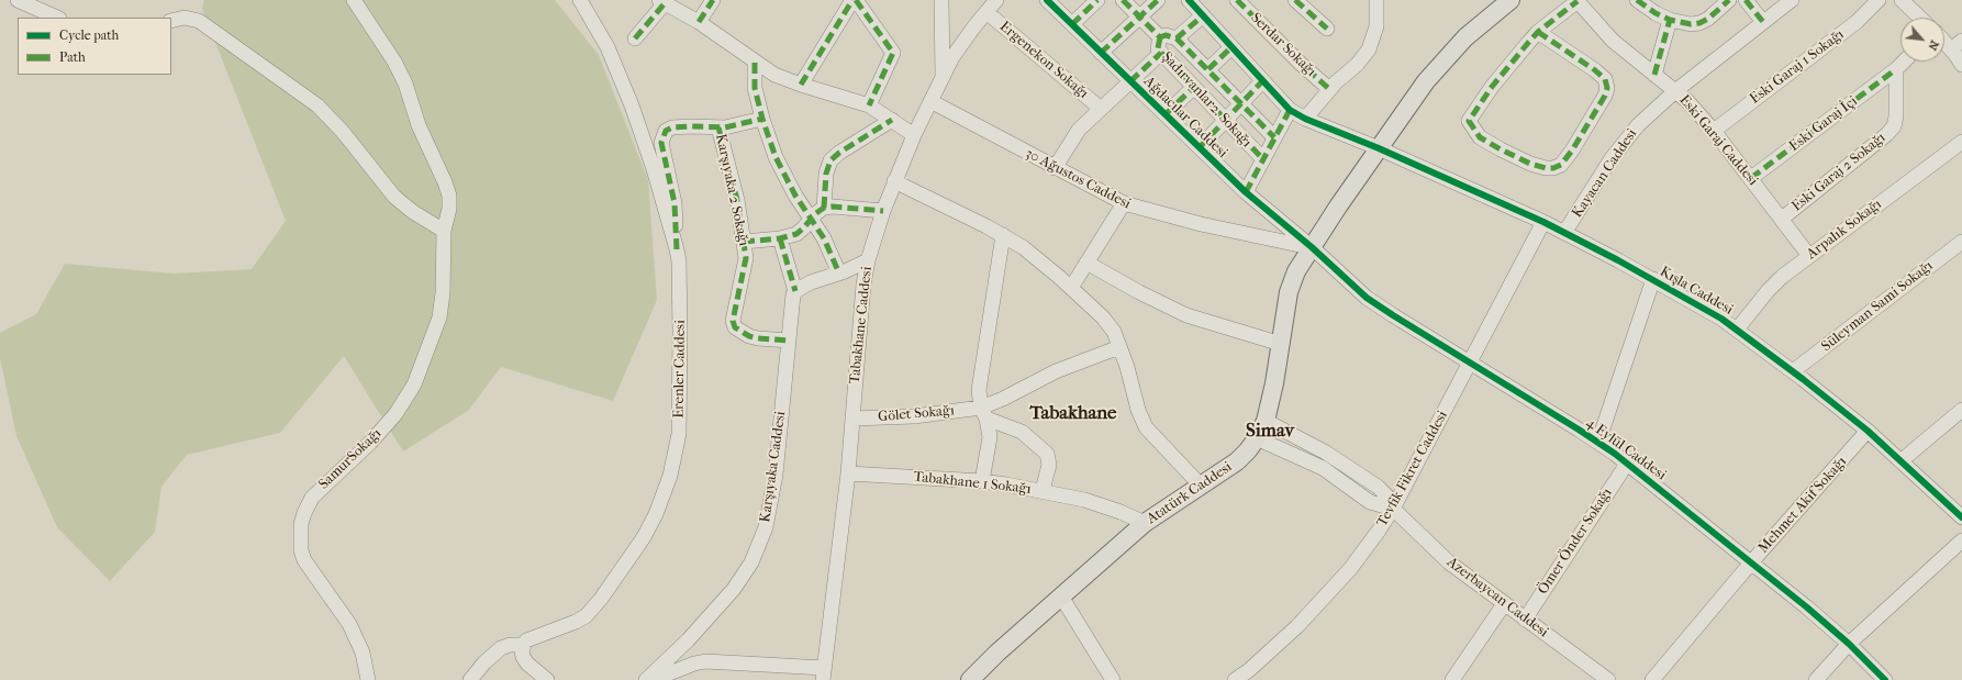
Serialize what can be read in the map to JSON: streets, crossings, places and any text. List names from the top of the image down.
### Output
{
  "streets": {
    "main road": ["Atatürk Caddesi"],
    "street": [
      "Serdar Sokağı",
      "Ergenekon Sokağı",
      "Eski Garaj 1 Sokağı",
      "Şadırvanlar2. Sokağı",
      "Ağdacılar Caddesi",
      "Eski Garaj İçi",
      "Eski Garaj Caddesi",
      "Eski Garaj 2 Sokağı",
      "Kayacan Caddesi",
      "30 Ağustos Caddesi",
      "Karşıyaka 2 Sokağı",
      "Arpalık Sokağı",
      "Kışla Caddesi",
      "Süleyman Sami Sokağı",
      "Tabakhane Caddesi",
      "Erenler Caddesi",
      "Gölet Sokağı",
      "4 Eylül Caddesi",
      "SamurSokağı",
      "Karşıyaka Caddesi",
      "Tevfik Fikret Caddesi",
      "Tabakhane 1 Sokağı",
      "Mehmet Akif Sokağı",
      "Ömer Önder Sokağı",
      "Azerbaycan Caddesi"
    ]
  },
  "crossings": [
    ["Ergenekon Sokağı", "Tabakhane Caddesi"],
    ["Eski Garaj 1 Sokağı", "Eski Garaj Caddesi"],
    ["Ağdacılar Caddesi", "30 Ağustos Caddesi"],
    ["Ağdacılar Caddesi", "4 Eylül Caddesi"],
    ["Ağdacılar Caddesi", "Atatürk Caddesi"],
    ["Eski Garaj İçi", "Eski Garaj Caddesi"],
    ["Eski Garaj İçi", "Eski Garaj 2 Sokağı"],
    ["Eski Garaj Caddesi", "Eski Garaj 2 Sokağı"],
    ["Eski Garaj Caddesi", "Kayacan Caddesi"],
    ["Eski Garaj Caddesi", "Arpalık Sokağı"],
    ["Kayacan Caddesi", "Kışla Caddesi"],
    ["30 Ağustos Caddesi", "Tabakhane Caddesi"],
    ["30 Ağustos Caddesi", "4 Eylül Caddesi"],
    ["30 Ağustos Caddesi", "Atatürk Caddesi"],
    ["Karşıyaka 2 Sokağı", "Karşıyaka Caddesi"],
    ["Arpalık Sokağı", "Kışla Caddesi"],
    ["Kışla Caddesi", "Süleyman Sami Sokağı"],
    ["Kışla Caddesi", "Tevfik Fikret Caddesi"],
    ["Kışla Caddesi", "Atatürk Caddesi"],
    ["Kışla Caddesi", "Mehmet Akif Sokağı"],
    ["Tabakhane Caddesi", "Gölet Sokağı"],
    ["Tabakhane Caddesi", "Tabakhane 1 Sokağı"],
    ["4 Eylül Caddesi", "Tevfik Fikret Caddesi"],
    ["4 Eylül Caddesi", "Atatürk Caddesi"],
    ["4 Eylül Caddesi", "Mehmet Akif Sokağı"],
    ["4 Eylül Caddesi", "Ömer Önder Sokağı"],
    ["Tevfik Fikret Caddesi", "Azerbaycan Caddesi"],
    ["Tabakhane 1 Sokağı", "Atatürk Caddesi"],
    ["Atatürk Caddesi", "Azerbaycan Caddesi"],
    ["Ömer Önder Sokağı", "Azerbaycan Caddesi"]
  ],
  "districts": ["Tabakhane", "Simav"],
  "legend": ["Cycle path", "Path"],
  "north": "bottom right"
}
